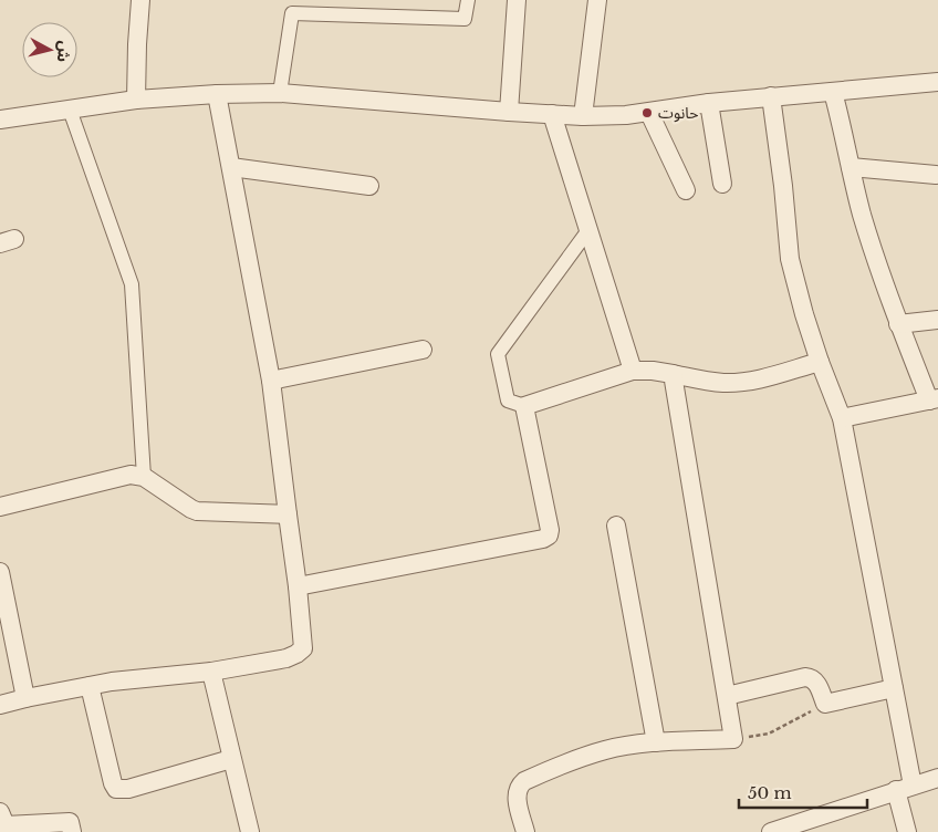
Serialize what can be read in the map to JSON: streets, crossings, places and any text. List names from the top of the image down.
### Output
{
  "places": ["حانوت"],
  "scale_bar": "50 m",
  "north": "right"
}
